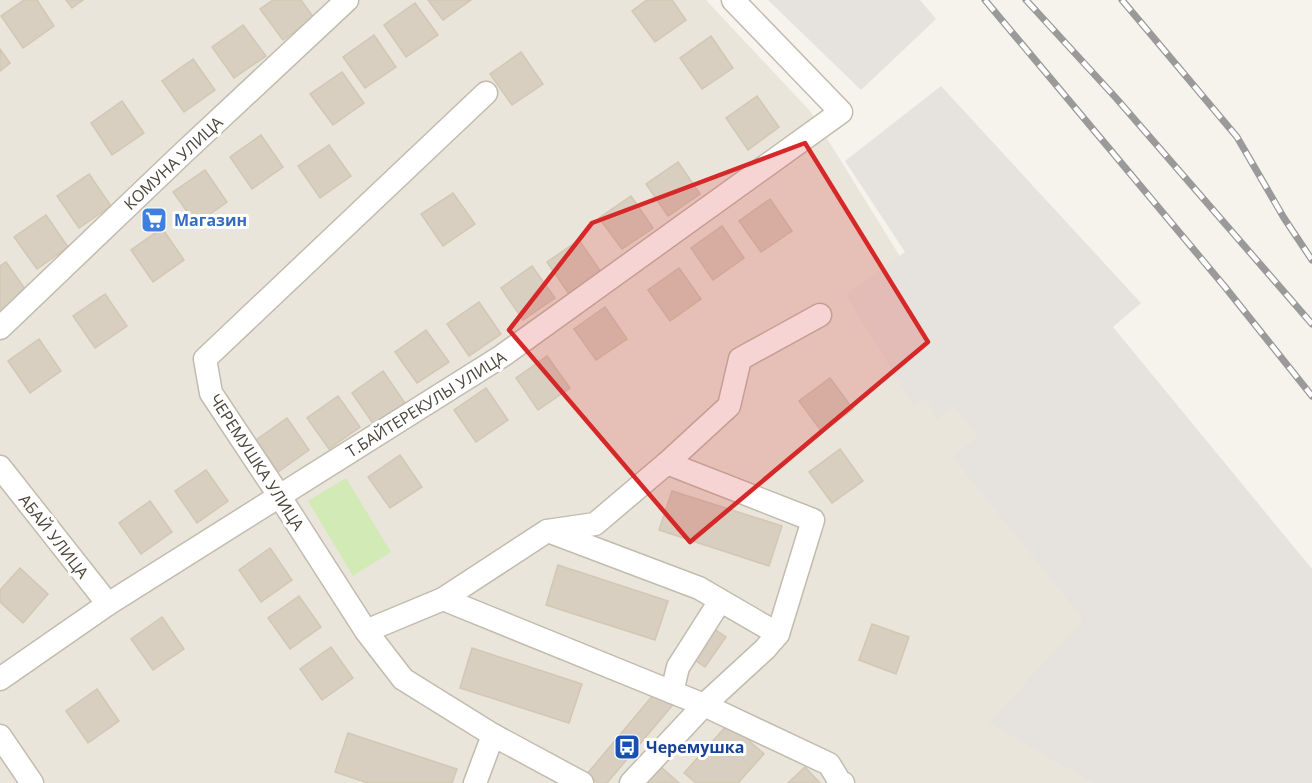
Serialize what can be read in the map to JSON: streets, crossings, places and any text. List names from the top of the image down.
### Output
{
  "streets": {
    "street": [
      "КОМУНА УЛИЦА",
      "Т.БАЙТЕРЕКУЛЫ УЛИЦА",
      "ЧЕРЕМУШКА УЛИЦА",
      "АБАЙ УЛИЦА"
    ]
  },
  "crossings": [
    ["Т.БАЙТЕРЕКУЛЫ УЛИЦА", "ЧЕРЕМУШКА УЛИЦА"],
    ["Т.БАЙТЕРЕКУЛЫ УЛИЦА", "АБАЙ УЛИЦА"]
  ],
  "places": {
    "supermarket": ["Магазин"],
    "bus stop": ["Черемушка"]
  }
}
